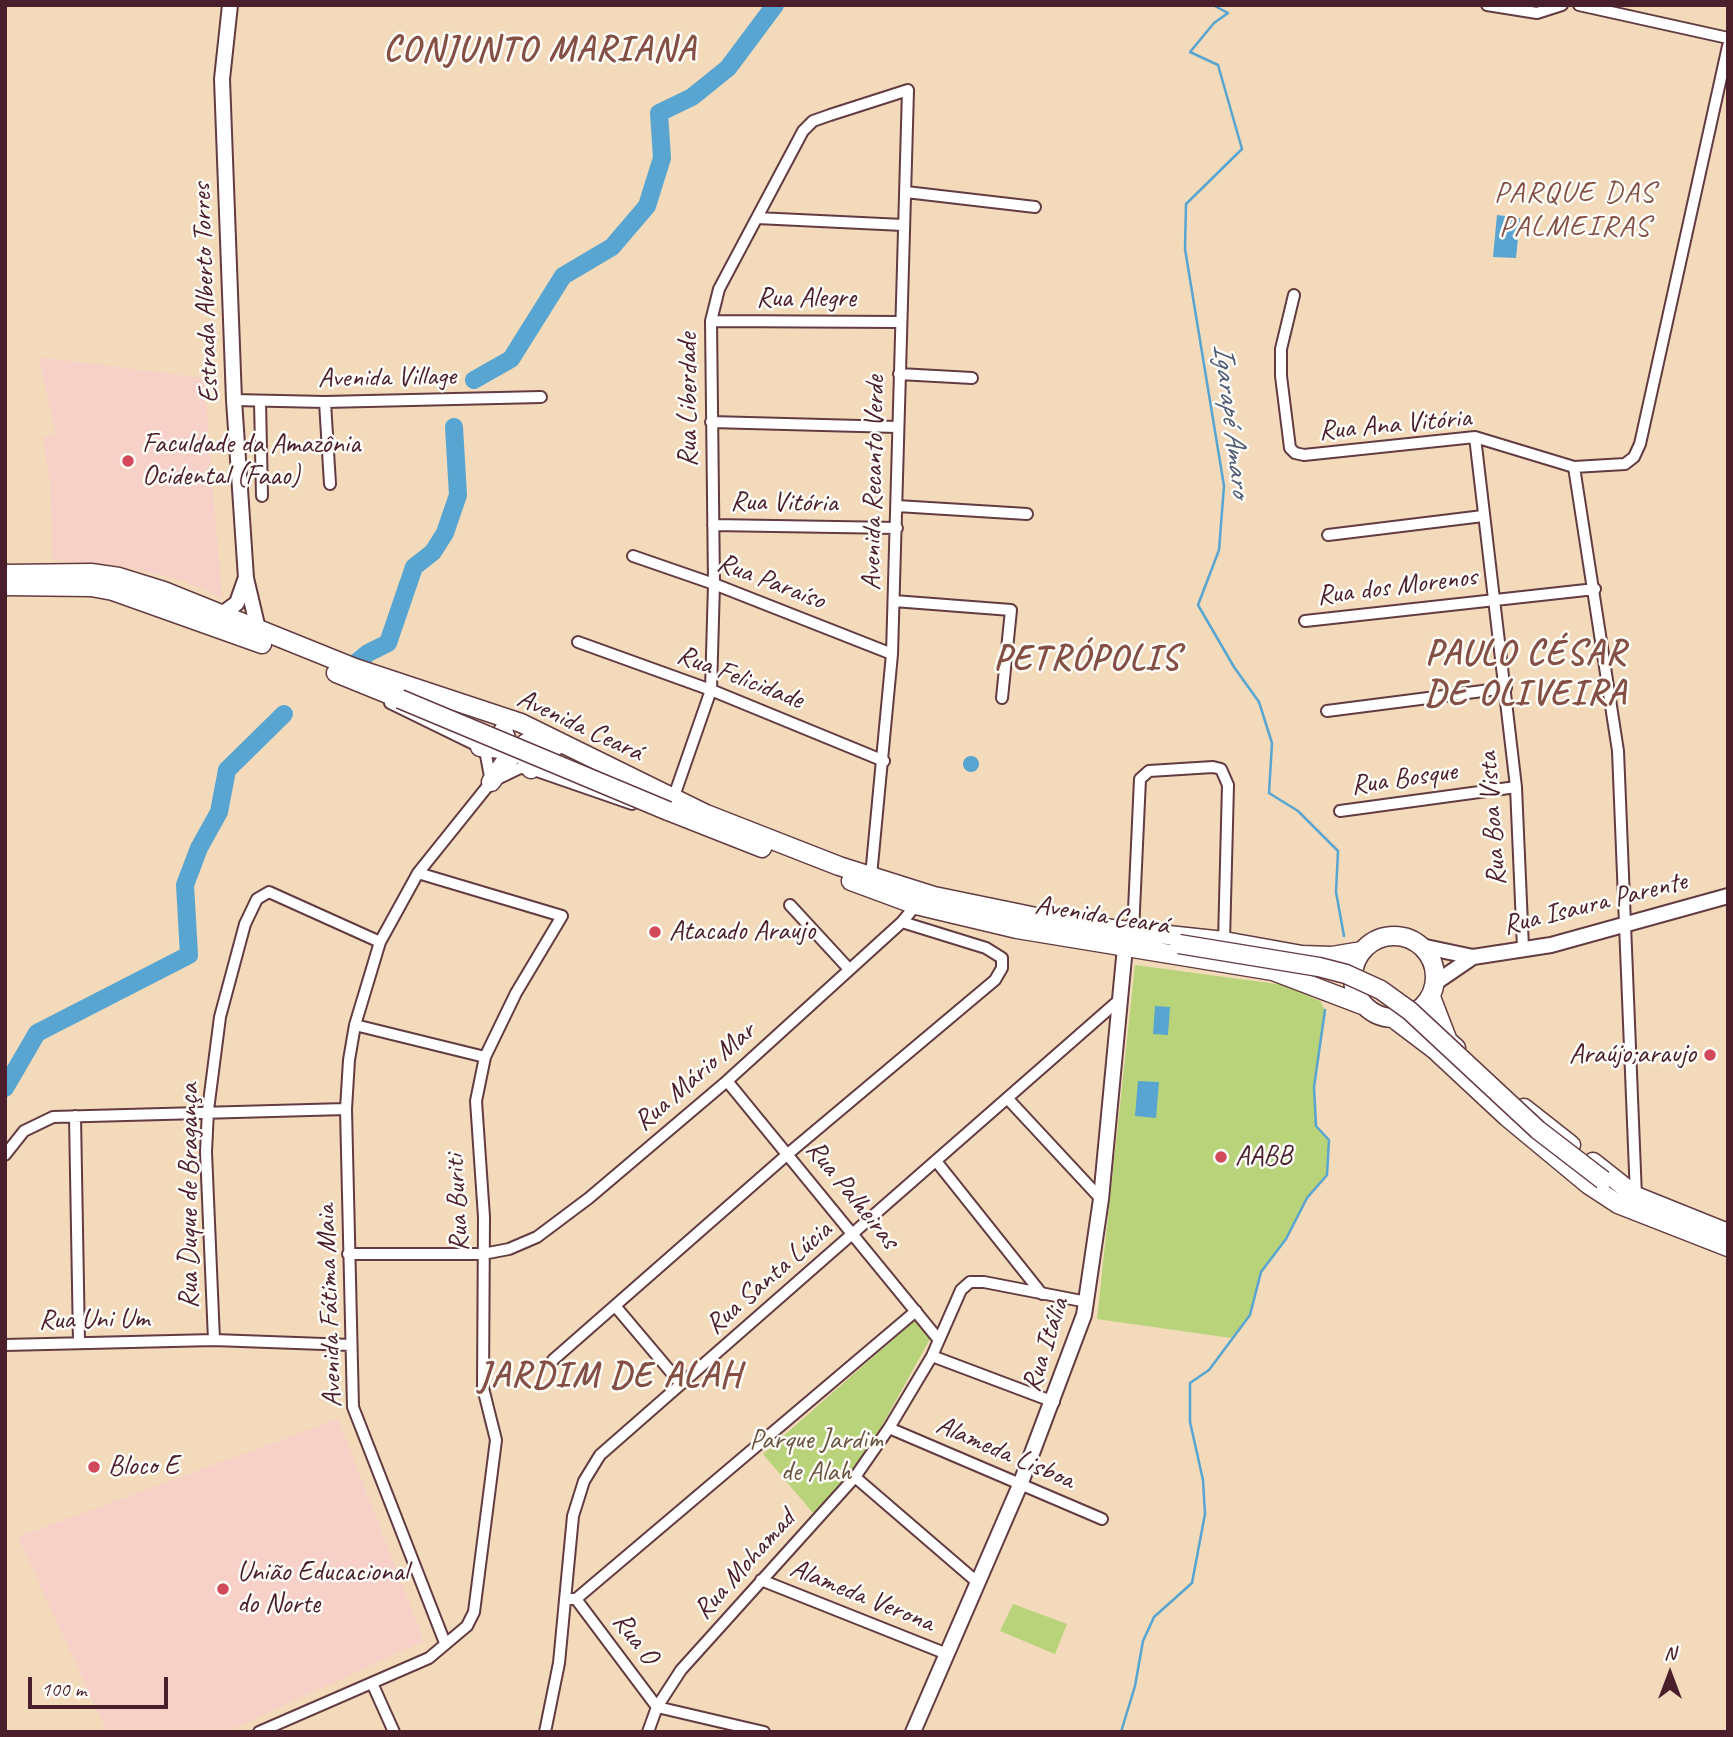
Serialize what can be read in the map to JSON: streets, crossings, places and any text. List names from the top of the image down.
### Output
{
  "streets": {
    "main road": ["Avenida Ceará"],
    "street": [
      "Estrada Alberto Torres",
      "Rua Alegre",
      "Avenida Village",
      "Rua Liberdade",
      "Rua Ana Vitória",
      "Avenida Recanto Verde",
      "Rua Vitória",
      "Rua Paraíso",
      "Rua dos Morenos",
      "Rua Felicidade",
      "Rua Bosque",
      "Rua Boa Vista",
      "Rua Isaura Parente",
      "Rua Mário Mar",
      "Rua Palheiras",
      "Rua Duque de Bragança",
      "Rua Buriti",
      "Rua Santa Lúcia",
      "Avenida Fátima Maia",
      "Rua Uni Um",
      "Rua Itália",
      "Alameda Lisboa",
      "Rua Mohamad",
      "Alameda Verona",
      "Rua O"
    ]
  },
  "crossings": [
    ["Estrada Alberto Torres", "Avenida Village"],
    ["Estrada Alberto Torres", "Avenida Ceará"],
    ["Rua Alegre", "Rua Liberdade"],
    ["Rua Alegre", "Avenida Recanto Verde"],
    ["Rua Liberdade", "Avenida Recanto Verde"],
    ["Rua Liberdade", "Rua Vitória"],
    ["Rua Liberdade", "Rua Paraíso"],
    ["Rua Liberdade", "Rua Felicidade"],
    ["Rua Liberdade", "Avenida Ceará"],
    ["Rua Ana Vitória", "Rua Boa Vista"],
    ["Avenida Recanto Verde", "Rua Vitória"],
    ["Avenida Recanto Verde", "Rua Paraíso"],
    ["Avenida Recanto Verde", "Rua Felicidade"],
    ["Avenida Recanto Verde", "Avenida Ceará"],
    ["Rua dos Morenos", "Rua Boa Vista"],
    ["Avenida Ceará", "Rua Isaura Parente"],
    ["Avenida Ceará", "Rua Mário Mar"],
    ["Avenida Ceará", "Rua Itália"],
    ["Rua Bosque", "Rua Boa Vista"],
    ["Rua Boa Vista", "Rua Isaura Parente"],
    ["Rua Mário Mar", "Rua Palheiras"],
    ["Rua Mário Mar", "Rua Buriti"],
    ["Rua Mário Mar", "Avenida Fátima Maia"],
    ["Rua Palheiras", "Rua Santa Lúcia"],
    ["Rua Palheiras", "Rua Mohamad"],
    ["Rua Duque de Bragança", "Avenida Fátima Maia"],
    ["Rua Duque de Bragança", "Rua Uni Um"],
    ["Rua Buriti", "Avenida Fátima Maia"],
    ["Rua Santa Lúcia", "Rua Itália"],
    ["Rua Santa Lúcia", "Rua O"],
    ["Avenida Fátima Maia", "Rua Uni Um"],
    ["Rua Itália", "Alameda Lisboa"],
    ["Rua Itália", "Rua Mohamad"],
    ["Rua Itália", "Alameda Verona"],
    ["Alameda Lisboa", "Rua Mohamad"],
    ["Rua Mohamad", "Alameda Verona"],
    ["Rua Mohamad", "Rua O"]
  ],
  "districts": [
    "CONJUNTO MARIANA",
    "PARQUE DAS PALMEIRAS",
    "PAULO CÉSAR DE OLIVEIRA",
    "PETRÓPOLIS",
    "JARDIM DE ALAH"
  ],
  "water": ["Igarapé Amaro"],
  "parks": ["Parque Jardim de Alah"],
  "places": [
    "Faculdade da Amazônia Ocidental (Faao)",
    "Atacado Araujo",
    "Araújo;araujo",
    "AABB",
    "Bloco E",
    "União Educacional do Norte"
  ],
  "scale_bar": "100 m",
  "north": "top"
}
